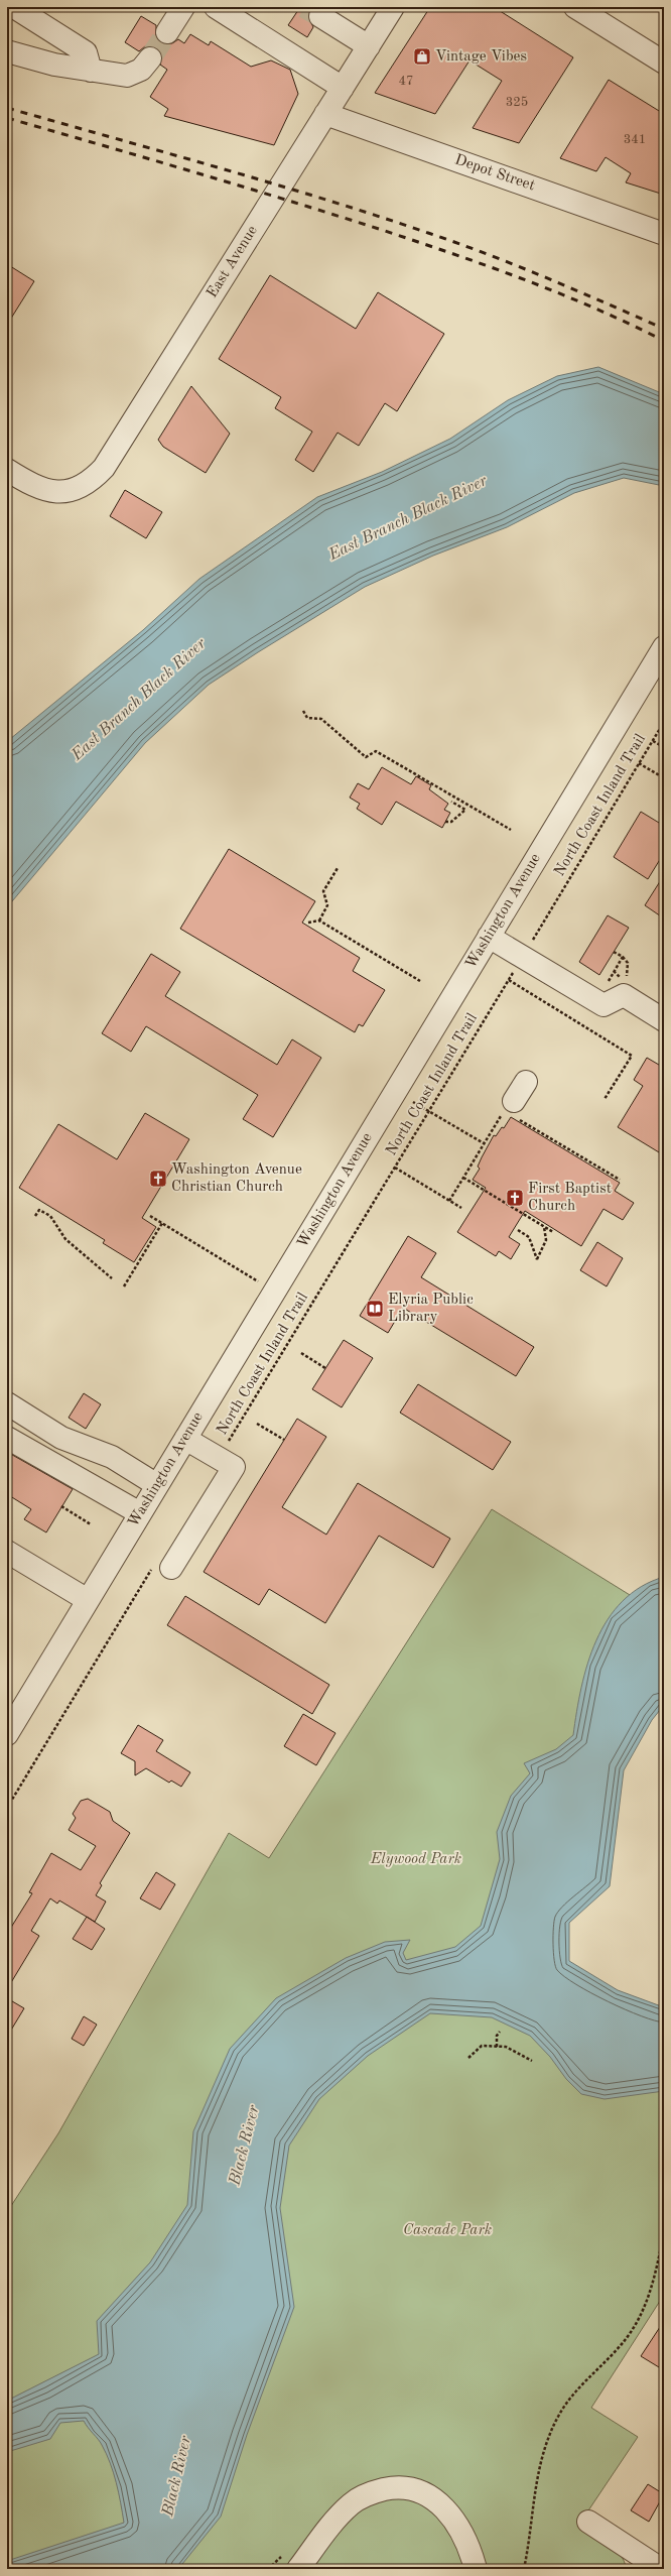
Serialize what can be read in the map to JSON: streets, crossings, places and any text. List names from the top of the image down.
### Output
{
  "streets": {
    "street": ["Depot Street", "East Avenue", "Washington Avenue"],
    "path": ["North Coast Inland Trail"]
  },
  "crossings": [
    ["Depot Street", "East Avenue"]
  ],
  "water": ["East Branch Black River", "Black River"],
  "parks": ["Elywood Park", "Cascade Park"],
  "places": {
    "shop": ["Vintage Vibes"],
    "church": ["Washington Avenue Christian Church", "First Baptist Church"],
    "library": ["Elyria Public Library"]
  },
  "house_numbers": ["47", "325", "341"]
}
